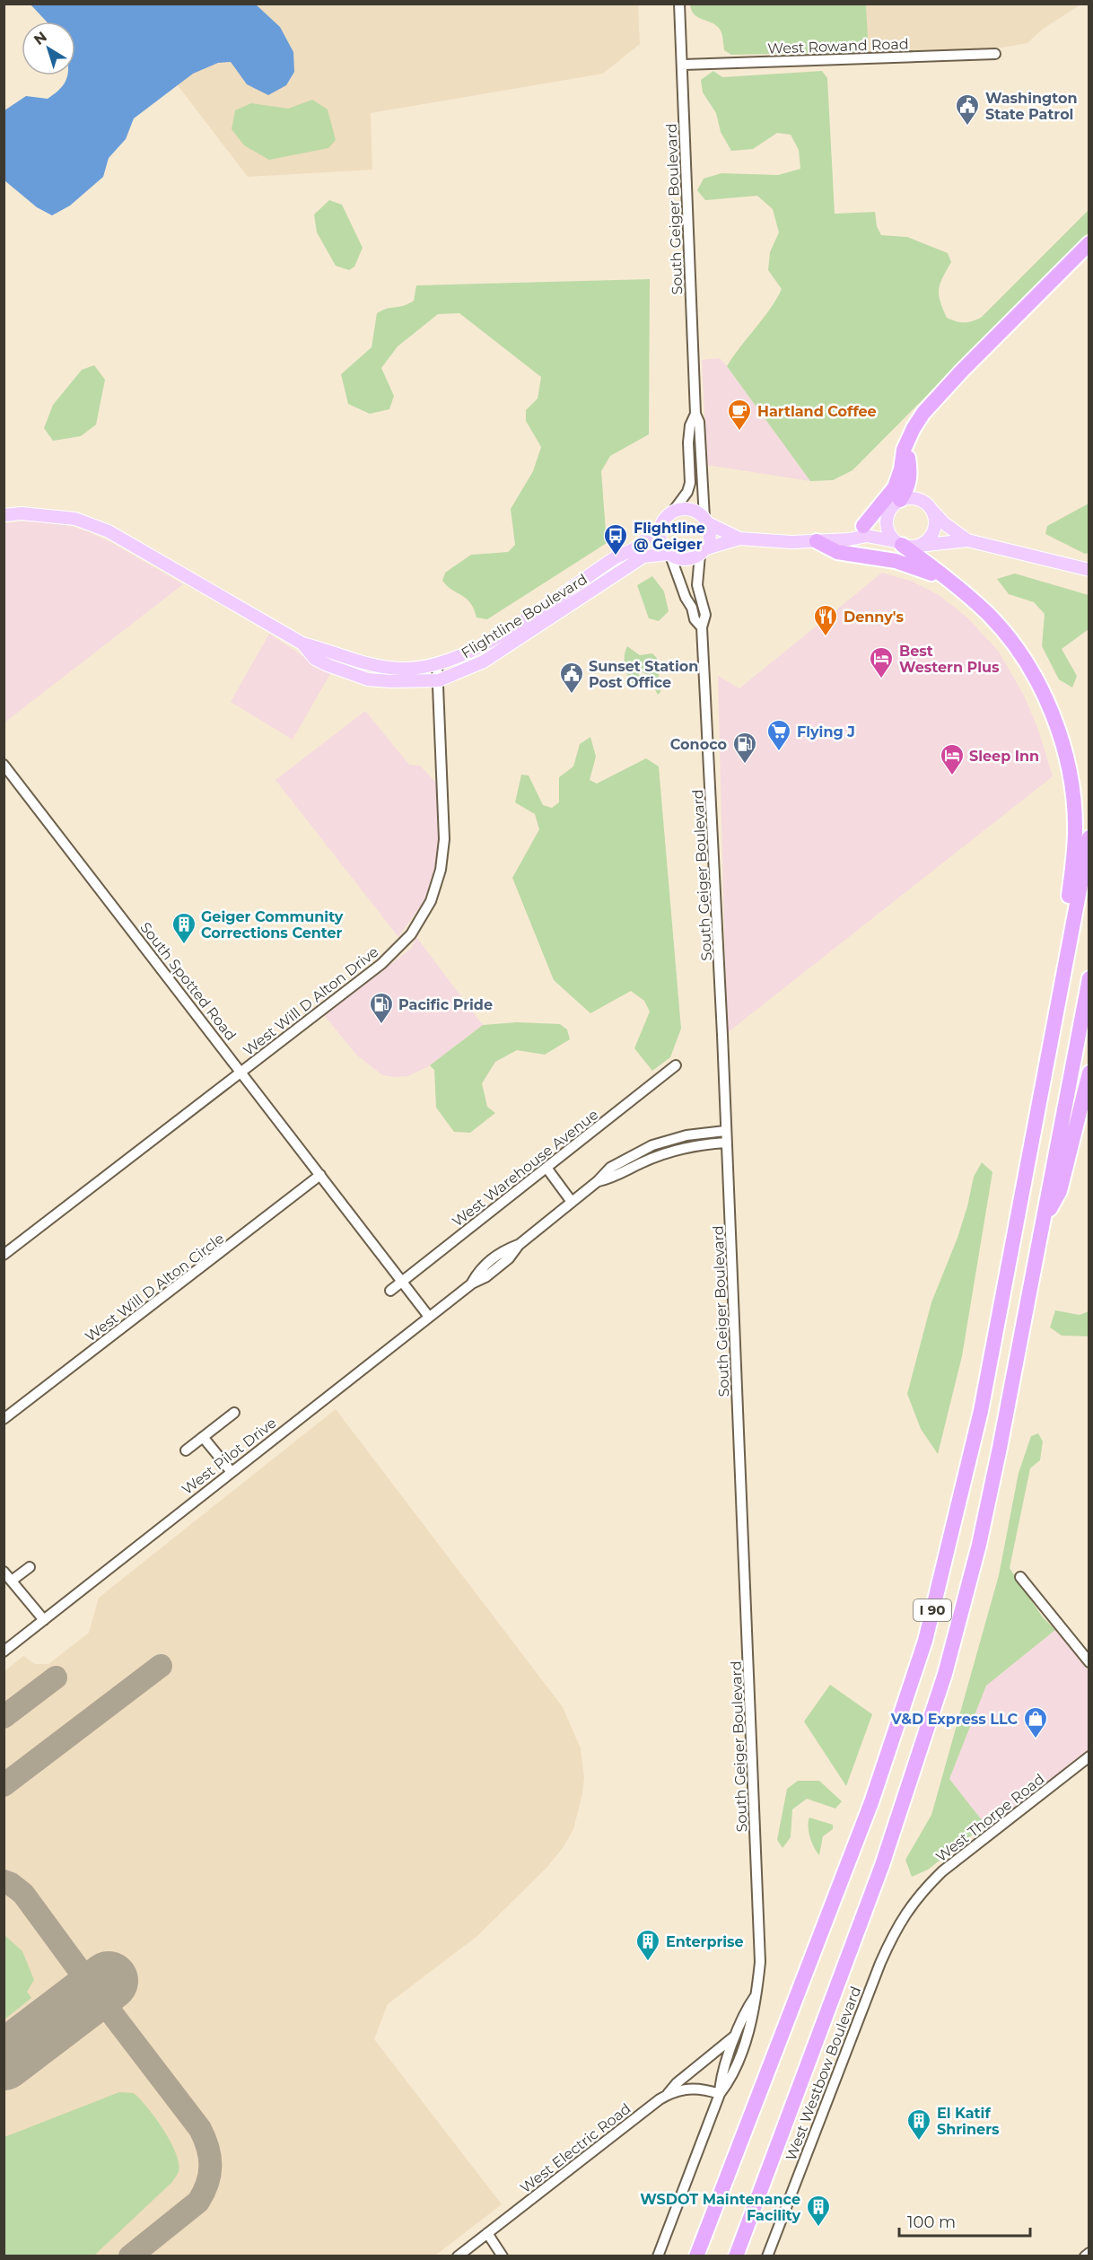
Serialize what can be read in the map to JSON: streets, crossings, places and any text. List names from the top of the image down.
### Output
{
  "streets": {
    "highway": ["I 90"],
    "main road": ["Flightline Boulevard"],
    "street": [
      "West Rowand Road",
      "South Geiger Boulevard",
      "South Spotted Road",
      "West Will D Alton Drive",
      "West Warehouse Avenue",
      "West Will D Alton Circle",
      "West Pilot Drive",
      "West Thorpe Road",
      "West Westbow Boulevard",
      "West Electric Road"
    ]
  },
  "crossings": [
    ["West Rowand Road", "South Geiger Boulevard"],
    ["South Geiger Boulevard", "Flightline Boulevard"],
    ["South Geiger Boulevard", "West Pilot Drive"],
    ["South Geiger Boulevard", "West Electric Road"],
    ["Flightline Boulevard", "West Will D Alton Drive"],
    ["South Spotted Road", "West Will D Alton Drive"],
    ["South Spotted Road", "West Warehouse Avenue"],
    ["South Spotted Road", "West Will D Alton Circle"],
    ["South Spotted Road", "West Pilot Drive"],
    ["West Thorpe Road", "West Westbow Boulevard"]
  ],
  "places": {
    "public building": ["Washington State Patrol", "Sunset Station Post Office"],
    "cafe": ["Hartland Coffee"],
    "bus stop": ["Flightline @ Geiger"],
    "restaurant": ["Denny's"],
    "hotel": ["Best Western Plus", "Sleep Inn"],
    "supermarket": ["Flying J"],
    "fuel station": ["Conoco", "Pacific Pride"],
    "building": [
      "Geiger Community Corrections Center",
      "Enterprise",
      "El Katif Shriners",
      "WSDOT Maintenance Facility"
    ],
    "shop": ["V&D Express LLC"]
  },
  "scale_bar": "100 m",
  "north": "top left"
}
